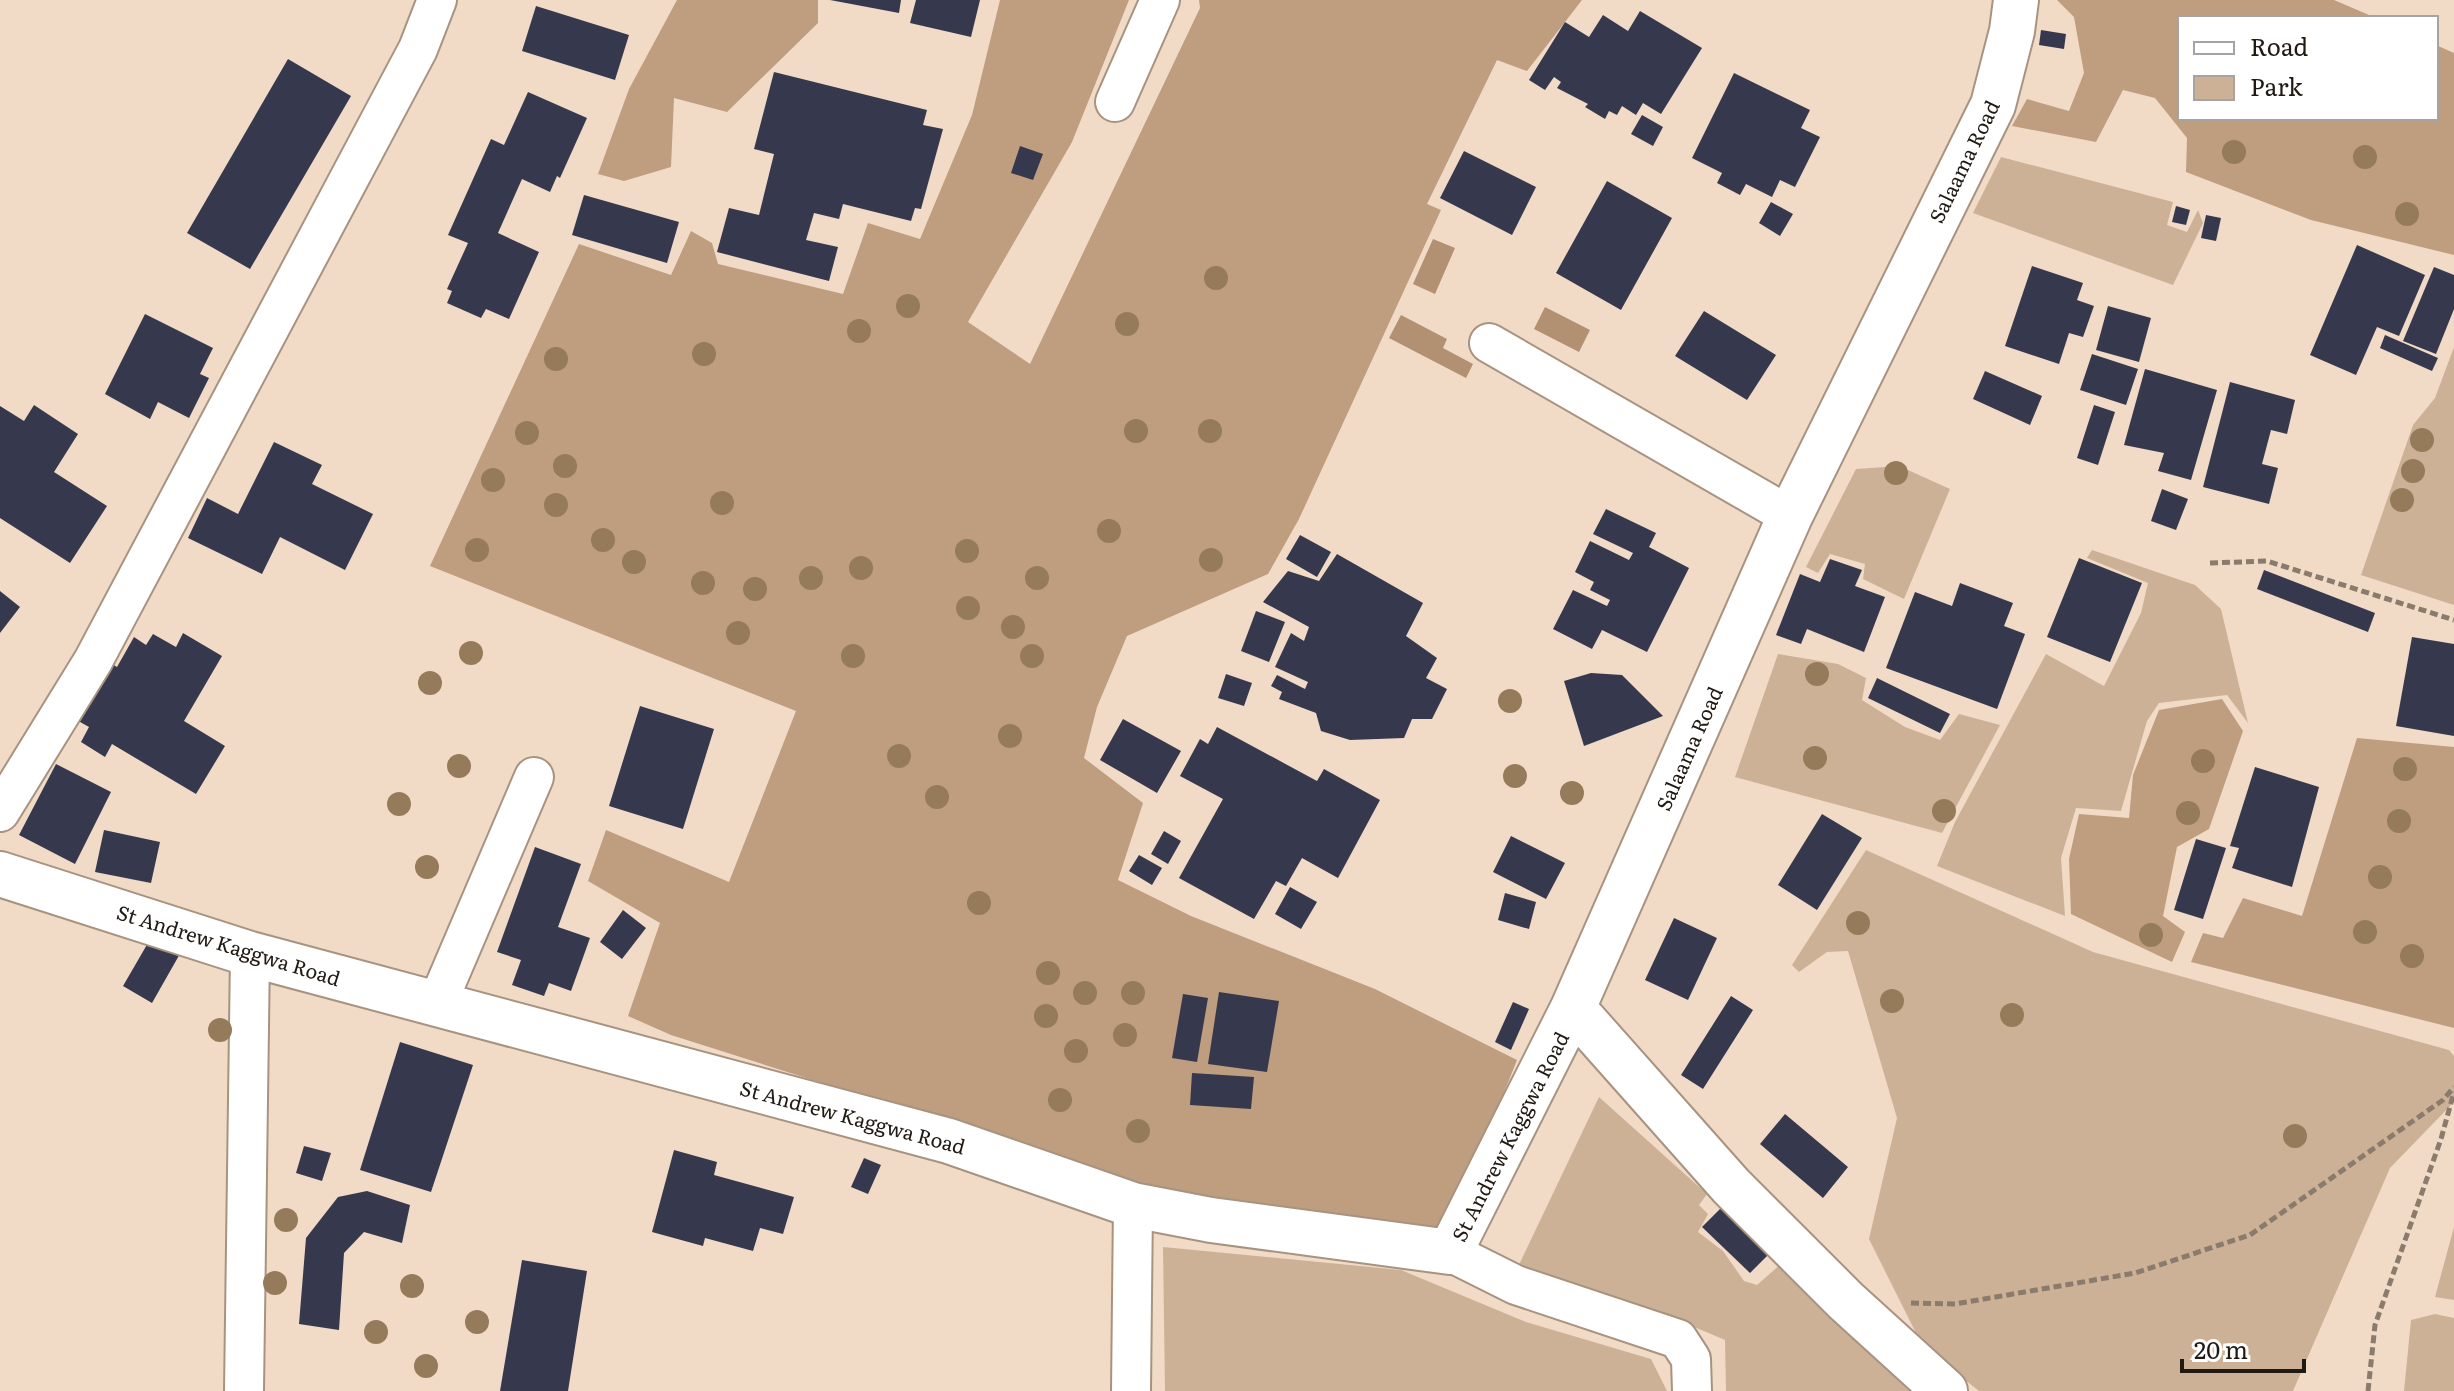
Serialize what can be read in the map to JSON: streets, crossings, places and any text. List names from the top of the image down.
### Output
{
  "streets": {
    "street": ["Salaama Road", "St Andrew Kaggwa Road"]
  },
  "crossings": [
    ["Salaama Road", "St Andrew Kaggwa Road"]
  ],
  "legend": ["Road", "Park"],
  "scale_bar": "20 m"
}
